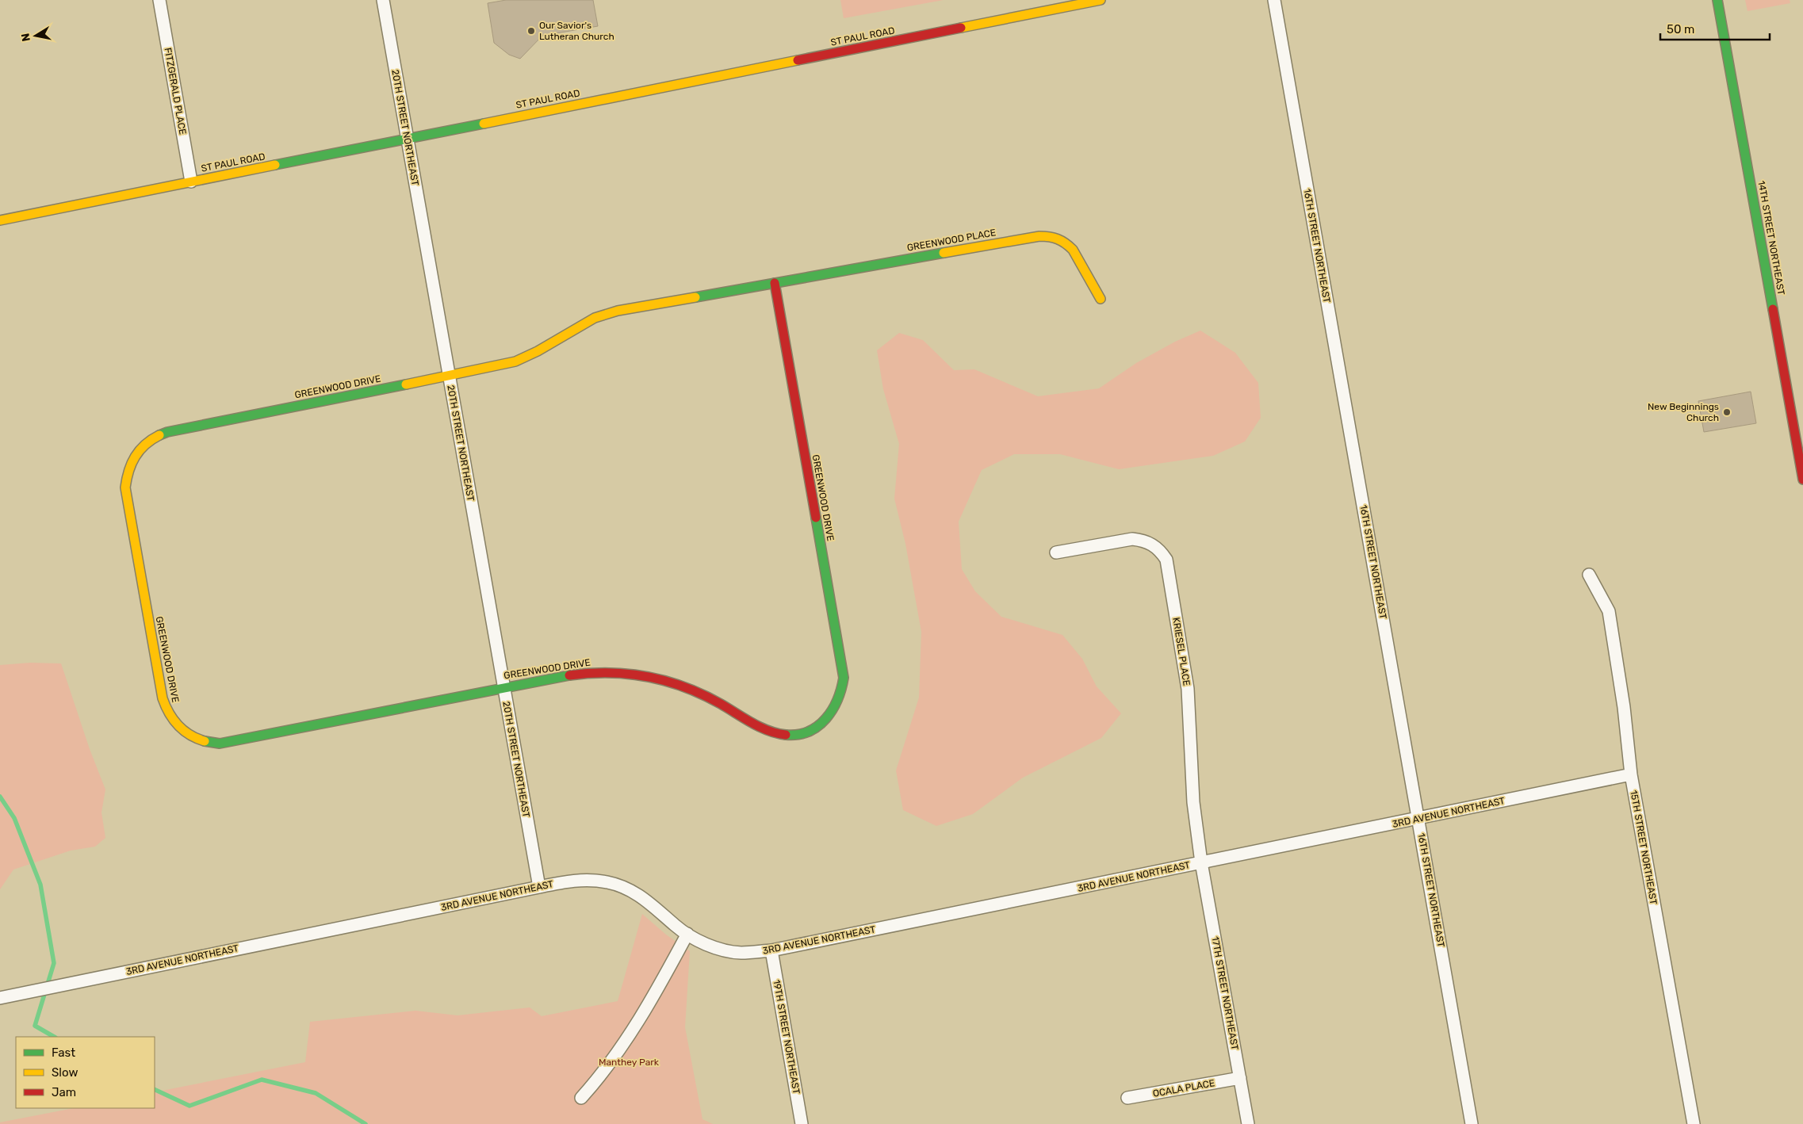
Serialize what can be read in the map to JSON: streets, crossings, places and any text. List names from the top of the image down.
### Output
{
  "streets": {
    "street": [
      "ST PAUL ROAD",
      "FITZGERALD PLACE",
      "20TH STREET NORTHEAST",
      "14TH STREET NORTHEAST",
      "GREENWOOD PLACE",
      "16TH STREET NORTHEAST",
      "GREENWOOD DRIVE",
      "KRIESEL PLACE",
      "3RD AVENUE NORTHEAST",
      "15TH STREET NORTHEAST",
      "17TH STREET NORTHEAST",
      "19TH STREET NORTHEAST",
      "OCALA PLACE"
    ]
  },
  "crossings": [
    ["ST PAUL ROAD", "FITZGERALD PLACE"],
    ["ST PAUL ROAD", "20TH STREET NORTHEAST"],
    ["20TH STREET NORTHEAST", "GREENWOOD DRIVE"],
    ["20TH STREET NORTHEAST", "3RD AVENUE NORTHEAST"],
    ["GREENWOOD PLACE", "GREENWOOD DRIVE"],
    ["16TH STREET NORTHEAST", "3RD AVENUE NORTHEAST"],
    ["KRIESEL PLACE", "3RD AVENUE NORTHEAST"],
    ["KRIESEL PLACE", "17TH STREET NORTHEAST"],
    ["3RD AVENUE NORTHEAST", "15TH STREET NORTHEAST"],
    ["3RD AVENUE NORTHEAST", "17TH STREET NORTHEAST"],
    ["3RD AVENUE NORTHEAST", "19TH STREET NORTHEAST"],
    ["17TH STREET NORTHEAST", "OCALA PLACE"]
  ],
  "parks": ["Manthey Park"],
  "places": ["Our Savior's Lutheran Church", "New Beginnings Church"],
  "legend": ["Fast", "Slow", "Jam"],
  "scale_bar": "50 m",
  "north": "left"
}
